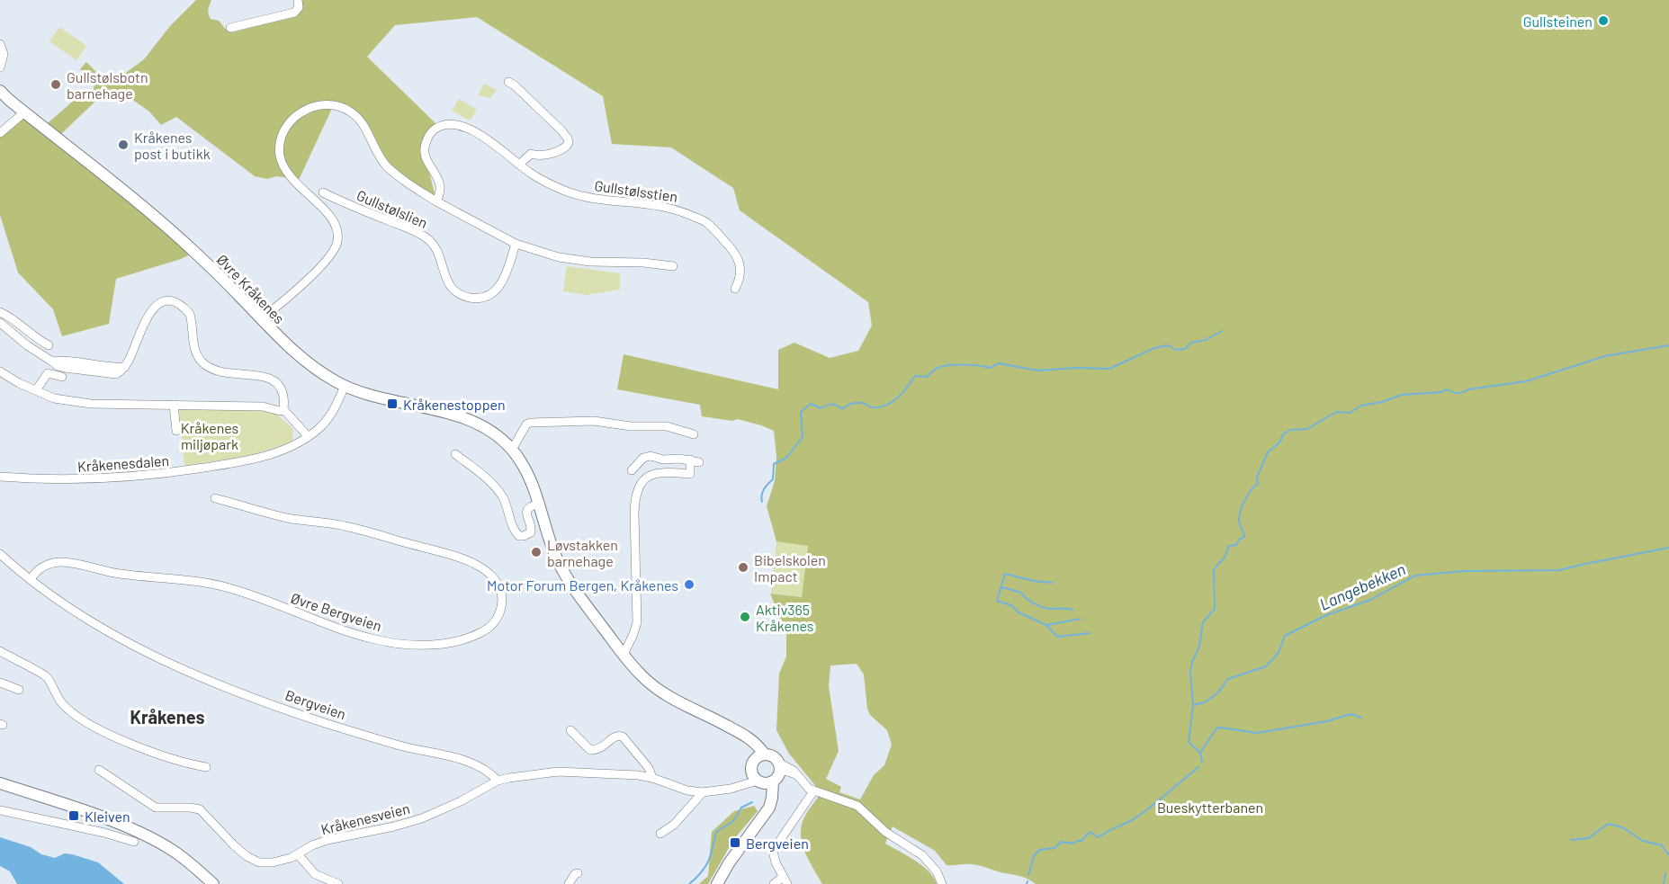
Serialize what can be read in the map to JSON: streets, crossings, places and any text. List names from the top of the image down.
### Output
{
  "streets": {
    "main road": ["Øvre Kråkenes"],
    "street": [
      "Gullstølsstien",
      "Gullstølslien",
      "Kråkenesdalen",
      "Øvre Bergveien",
      "Bergveien",
      "Kråkenesveien"
    ]
  },
  "crossings": [
    ["Gullstølsstien", "Gullstølslien"],
    ["Øvre Kråkenes", "Kråkenesdalen"],
    ["Øvre Bergveien", "Bergveien"],
    ["Bergveien", "Kråkenesveien"]
  ],
  "districts": ["Kråkenes"],
  "water": ["Langebekken"],
  "parks": ["Kråkenes miljøpark", "Bueskytterbanen"],
  "places": {
    "other": [
      "Gullsteinen",
      "Gullstølsbotn barnehage",
      "Kråkenes post i butikk",
      "Løvstakken barnehage",
      "Bibelskolen Impact",
      "Motor Forum Bergen, Kråkenes",
      "Aktiv365 Kråkenes"
    ],
    "transit": ["Kråkenestoppen", "Kleiven", "Bergveien"]
  }
}
